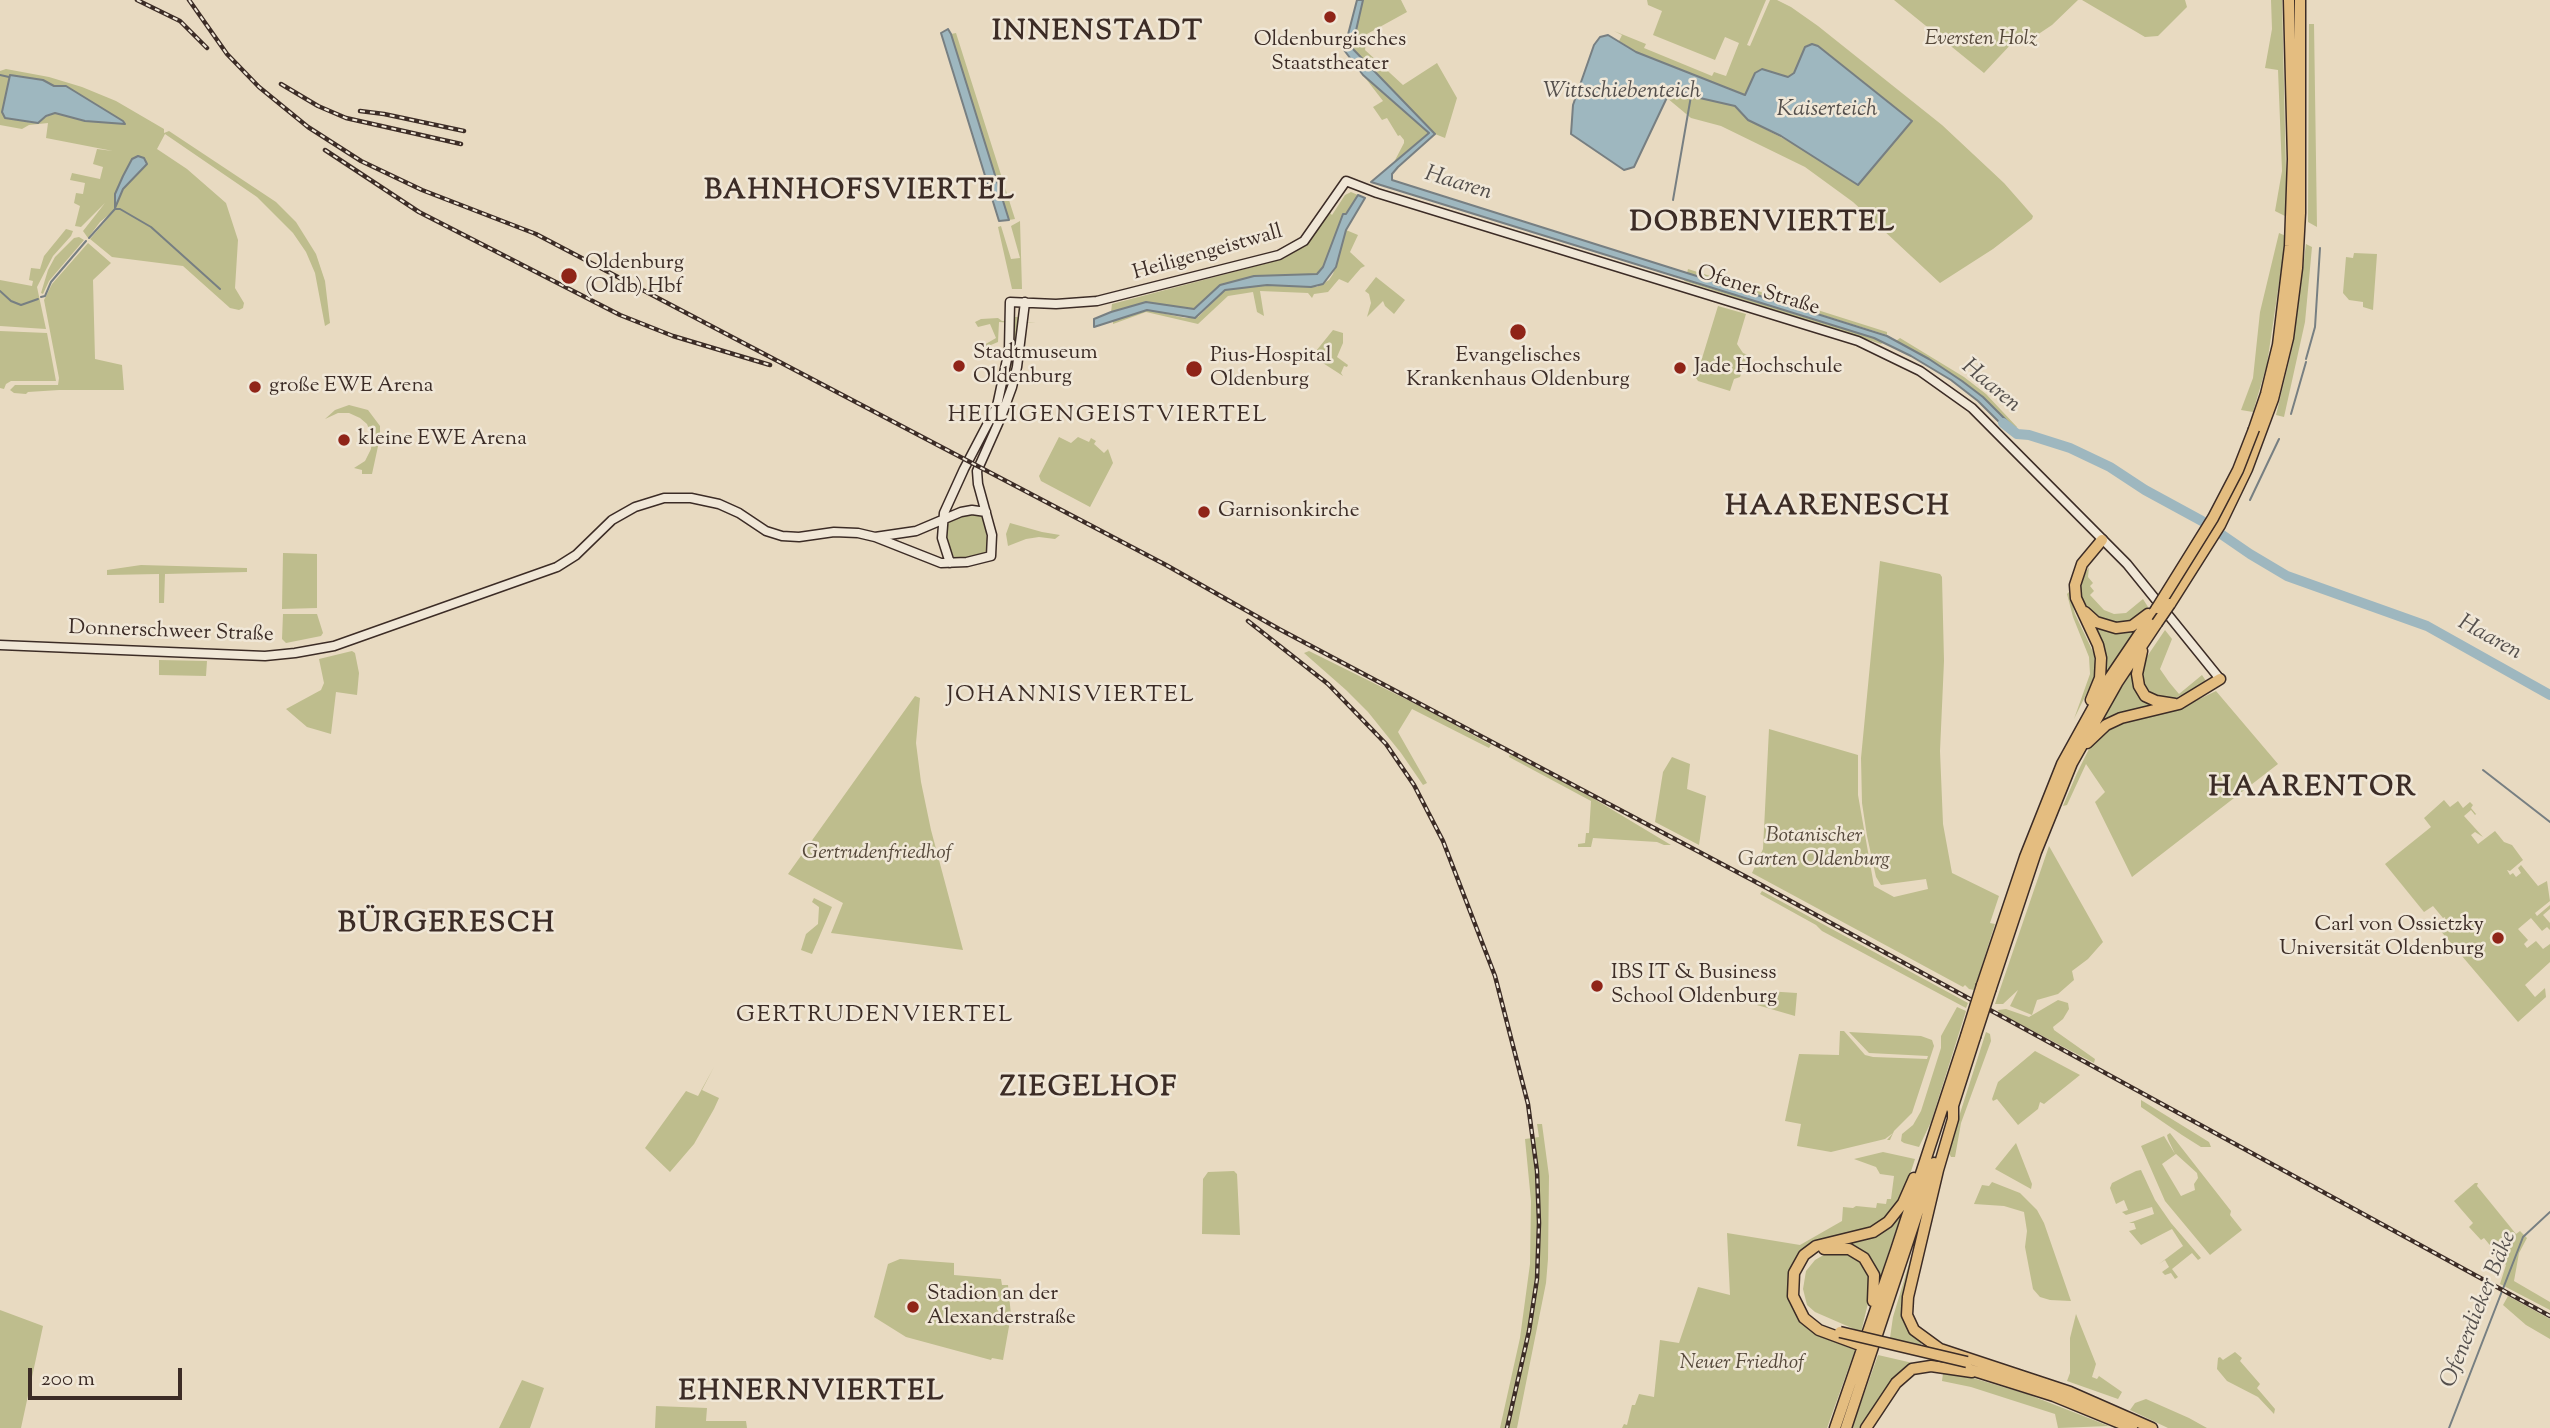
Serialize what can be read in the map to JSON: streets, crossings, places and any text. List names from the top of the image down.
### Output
{
  "streets": {
    "main road": ["Heiligengeistwall", "Ofener Straße", "Donnerschweer Straße"]
  },
  "crossings": [
    ["Heiligengeistwall", "Ofener Straße"]
  ],
  "districts": [
    "INNENSTADT",
    "BAHNHOFSVIERTEL",
    "DOBBENVIERTEL",
    "HEILIGENGEISTVIERTEL",
    "HAARENESCH",
    "JOHANNISVIERTEL",
    "HAARENTOR",
    "BÜRGERESCH",
    "GERTRUDENVIERTEL",
    "ZIEGELHOF",
    "EHNERNVIERTEL"
  ],
  "water": [
    "Wittschiebenteich",
    "Kaiserteich",
    "Haaren",
    "Ofenerdieker Bäke"
  ],
  "parks": [
    "Eversten Holz",
    "Botanischer Garten Oldenburg",
    "Gertrudenfriedhof",
    "Neuer Friedhof"
  ],
  "places": [
    "Oldenburgisches Staatstheater",
    "Oldenburg (Oldb) Hbf",
    "Evangelisches Krankenhaus Oldenburg",
    "Stadtmuseum Oldenburg",
    "Jade Hochschule",
    "Pius-Hospital Oldenburg",
    "große EWE Arena",
    "kleine EWE Arena",
    "Garnisonkirche",
    "Carl von Ossietzky Universität Oldenburg",
    "IBS IT & Business School Oldenburg",
    "Stadion an der Alexanderstraße"
  ],
  "scale_bar": "200 m"
}
